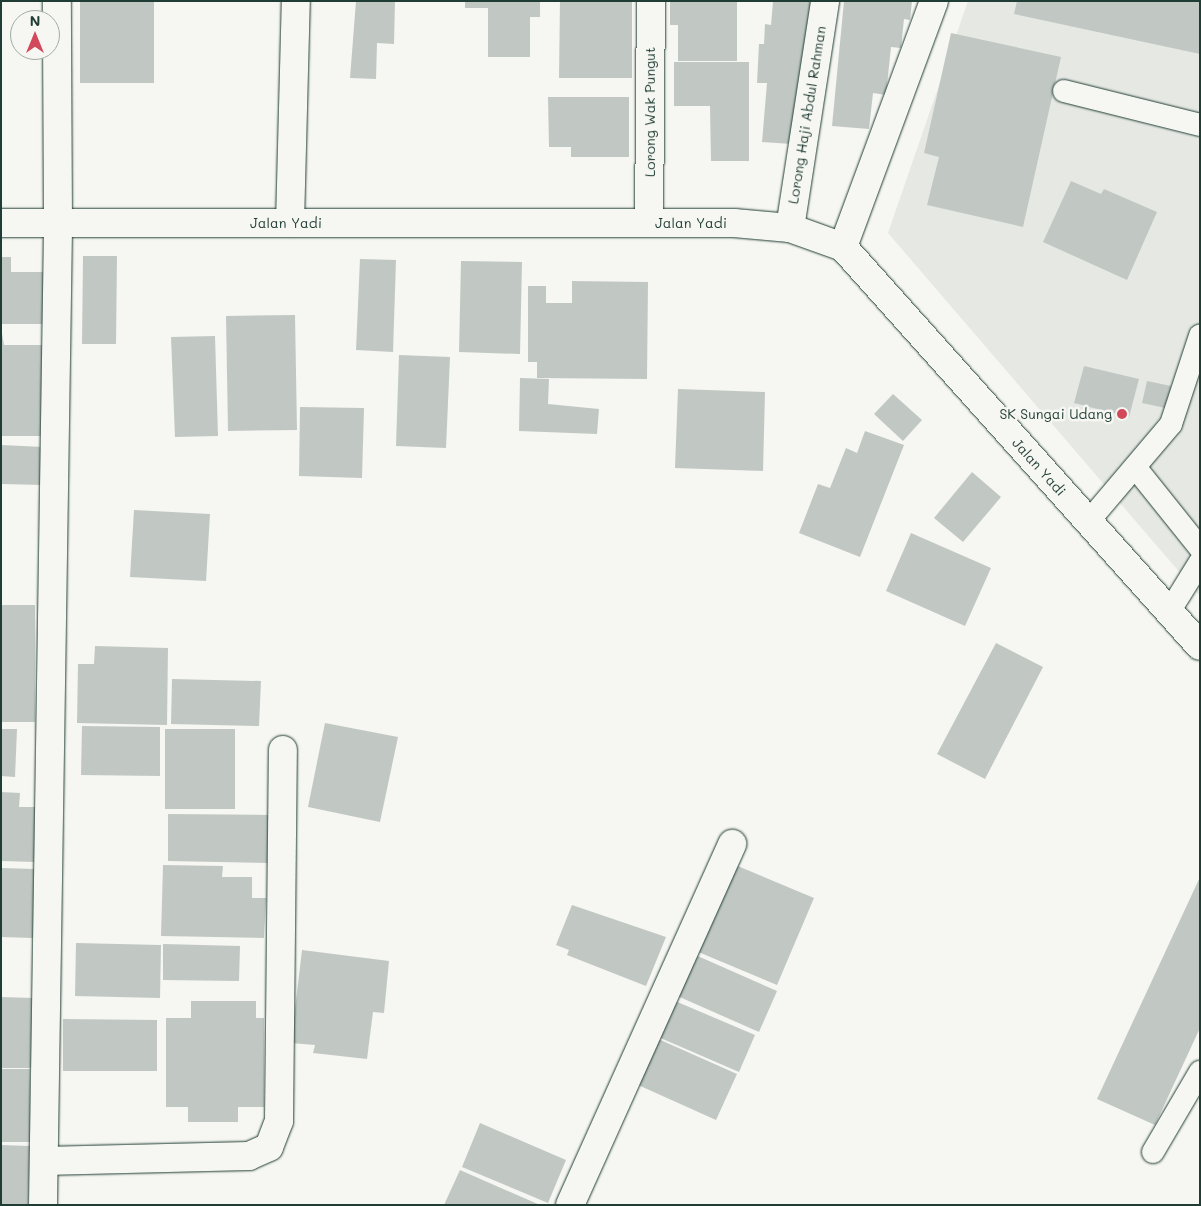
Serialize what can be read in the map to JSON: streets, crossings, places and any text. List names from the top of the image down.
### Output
{
  "streets": {
    "street": ["Lorong Wak Pungut", "Lorong Haji Abdul Rahman", "Jalan Yadi"]
  },
  "crossings": [
    ["Lorong Wak Pungut", "Jalan Yadi"],
    ["Lorong Haji Abdul Rahman", "Jalan Yadi"]
  ],
  "places": ["SK Sungai Udang"],
  "north": "top"
}
